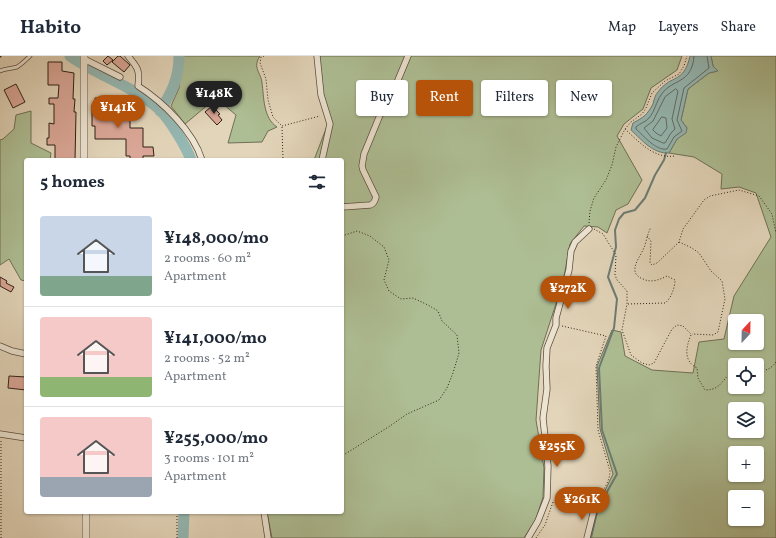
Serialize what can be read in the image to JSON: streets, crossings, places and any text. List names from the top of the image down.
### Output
{
  "north": "top",
  "page": {
    "header": "Habito",
    "nav": ["Map", "Layers", "Share"],
    "chip": [
      "Buy",
      "Rent",
      "Filters",
      "New"
    ],
    "price": [
      "¥148K",
      "¥141K",
      "¥272K",
      "¥255K",
      "¥261K"
    ],
    "heading": "5 homes",
    "list": [
      {
        "name": "¥148,000/mo",
        "note": "2 rooms · 60 m² · Apartment"
      },
      {
        "name": "¥141,000/mo",
        "note": "2 rooms · 52 m² · Apartment"
      },
      {
        "name": "¥255,000/mo",
        "note": "3 rooms · 101 m² · Apartment"
      }
    ],
    "map_buttons": ["+", "−"]
  }
}
